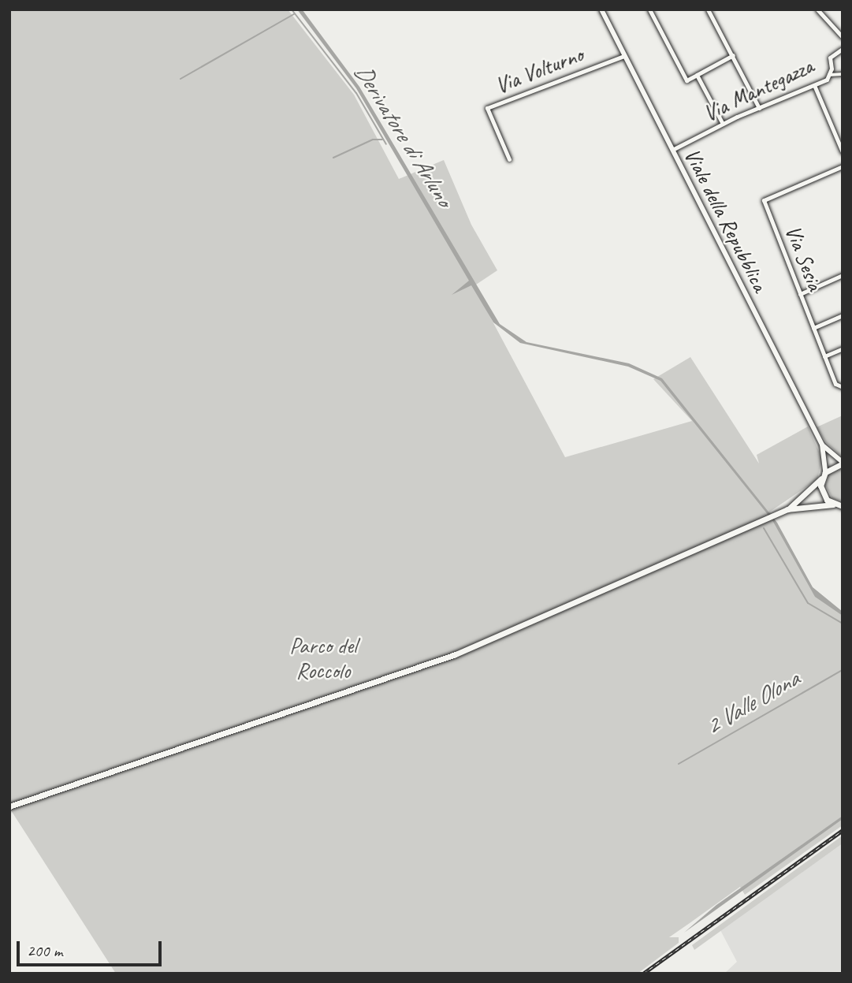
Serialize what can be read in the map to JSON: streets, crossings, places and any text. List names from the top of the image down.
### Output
{
  "streets": {
    "street": [
      "Via Volturno",
      "Via Mantegazza",
      "Viale della Repubblica",
      "Via Sesia"
    ]
  },
  "crossings": [
    ["Via Volturno", "Viale della Repubblica"],
    ["Via Mantegazza", "Viale della Repubblica"]
  ],
  "water": ["Derivatore di Arluno", "2 Valle Olona"],
  "parks": ["Parco del Roccolo"],
  "scale_bar": "200 m"
}
